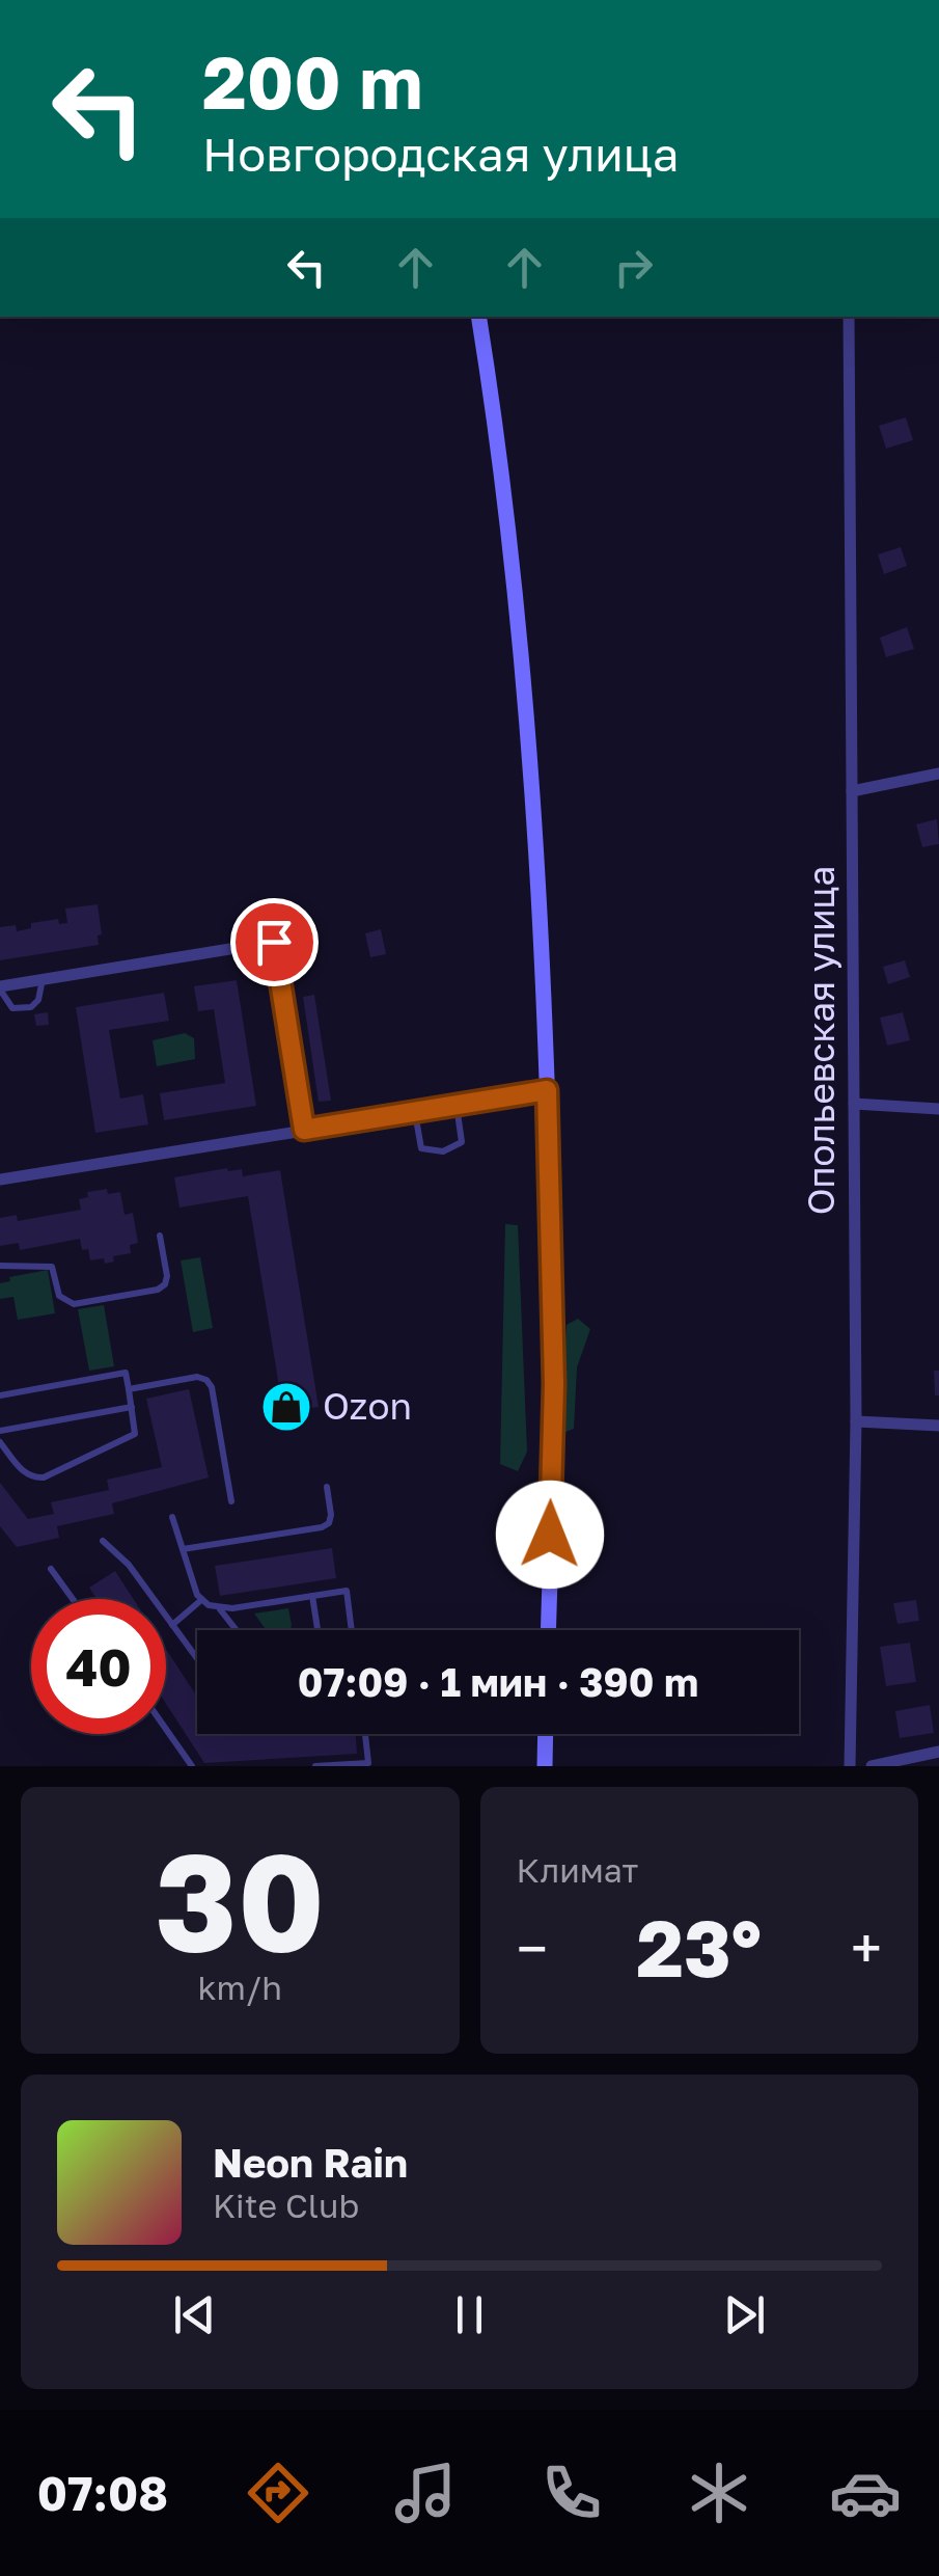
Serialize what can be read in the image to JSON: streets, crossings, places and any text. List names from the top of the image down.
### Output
{
  "streets": {
    "street": ["Опольевская улица"]
  },
  "places": {
    "shop": ["Ozon"]
  },
  "page": {
    "turn": ["200 m", "Новгородская улица"],
    "limit": "40",
    "trip": "07:09 · 1 мин · 390 m",
    "tile": [
      ["30", "km/h"],
      "Климат"
    ],
    "heat": ["−", "23°", "+"],
    "song": ["Neon Rain", "Kite Club"],
    "tabs": "07:08"
  }
}
